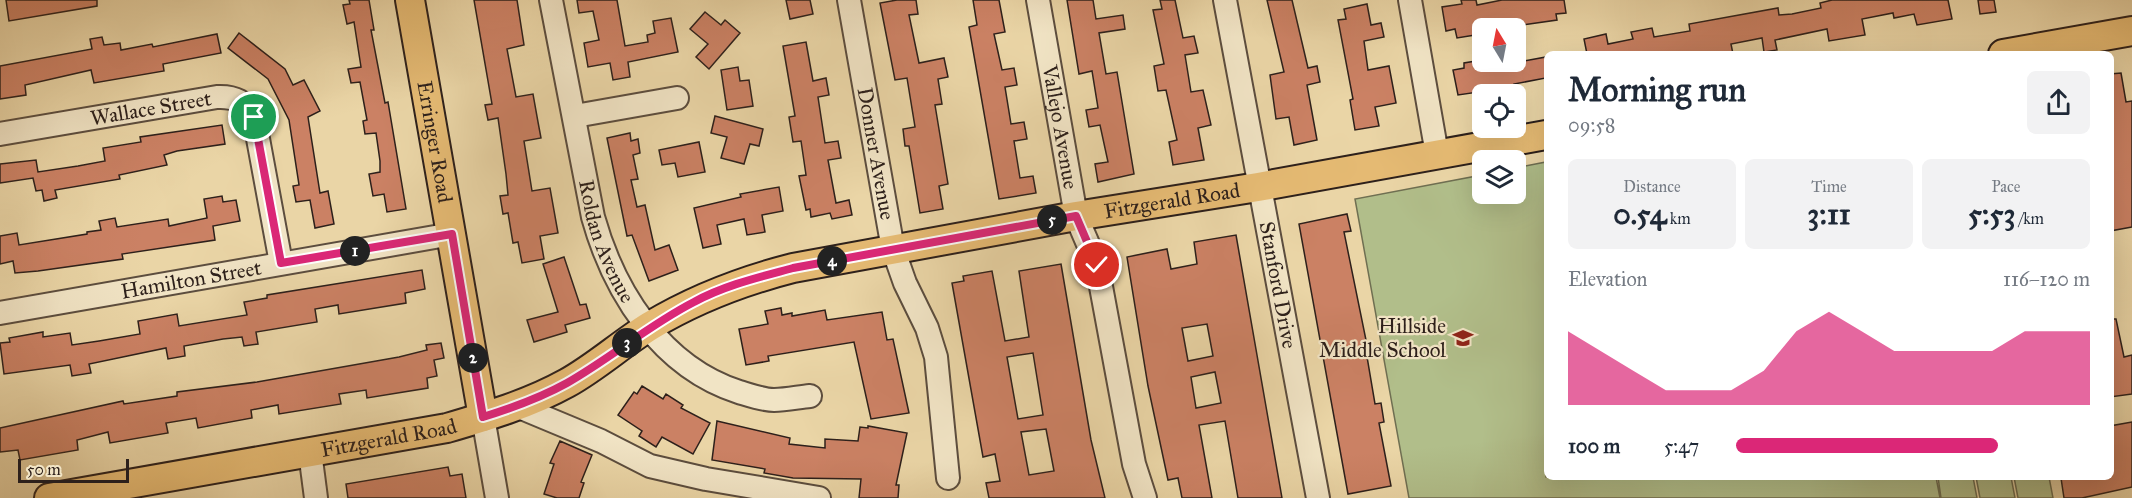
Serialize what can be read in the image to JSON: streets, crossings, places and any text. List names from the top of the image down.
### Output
{
  "streets": {
    "main road": ["Erringer Road", "Fitzgerald Road"],
    "street": [
      "Wallace Street",
      "Vallejo Avenue",
      "Donner Avenue",
      "Roldan Avenue",
      "Hamilton Street",
      "Stanford Drive"
    ]
  },
  "crossings": [
    ["Wallace Street", "Hamilton Street"],
    ["Vallejo Avenue", "Fitzgerald Road"],
    ["Erringer Road", "Fitzgerald Road"],
    ["Erringer Road", "Hamilton Street"],
    ["Donner Avenue", "Fitzgerald Road"],
    ["Fitzgerald Road", "Roldan Avenue"],
    ["Fitzgerald Road", "Stanford Drive"]
  ],
  "places": {
    "school or university": ["Hillside Middle School"]
  },
  "scale_bar": "50 m",
  "north": "top",
  "page": {
    "heading": ["Morning run", "09:58"],
    "stats": [
      ["Distance", "0.54 km"],
      ["Time", "3:11"],
      ["Pace", "5:53 /km"]
    ],
    "pins": [
      "5",
      "1",
      "4",
      "3",
      "2"
    ],
    "chart": ["Elevation", "116–120 m"],
    "list": [
      {
        "name": "100 m",
        "note": "5:47"
      }
    ],
    "scale": "50 m"
  }
}
